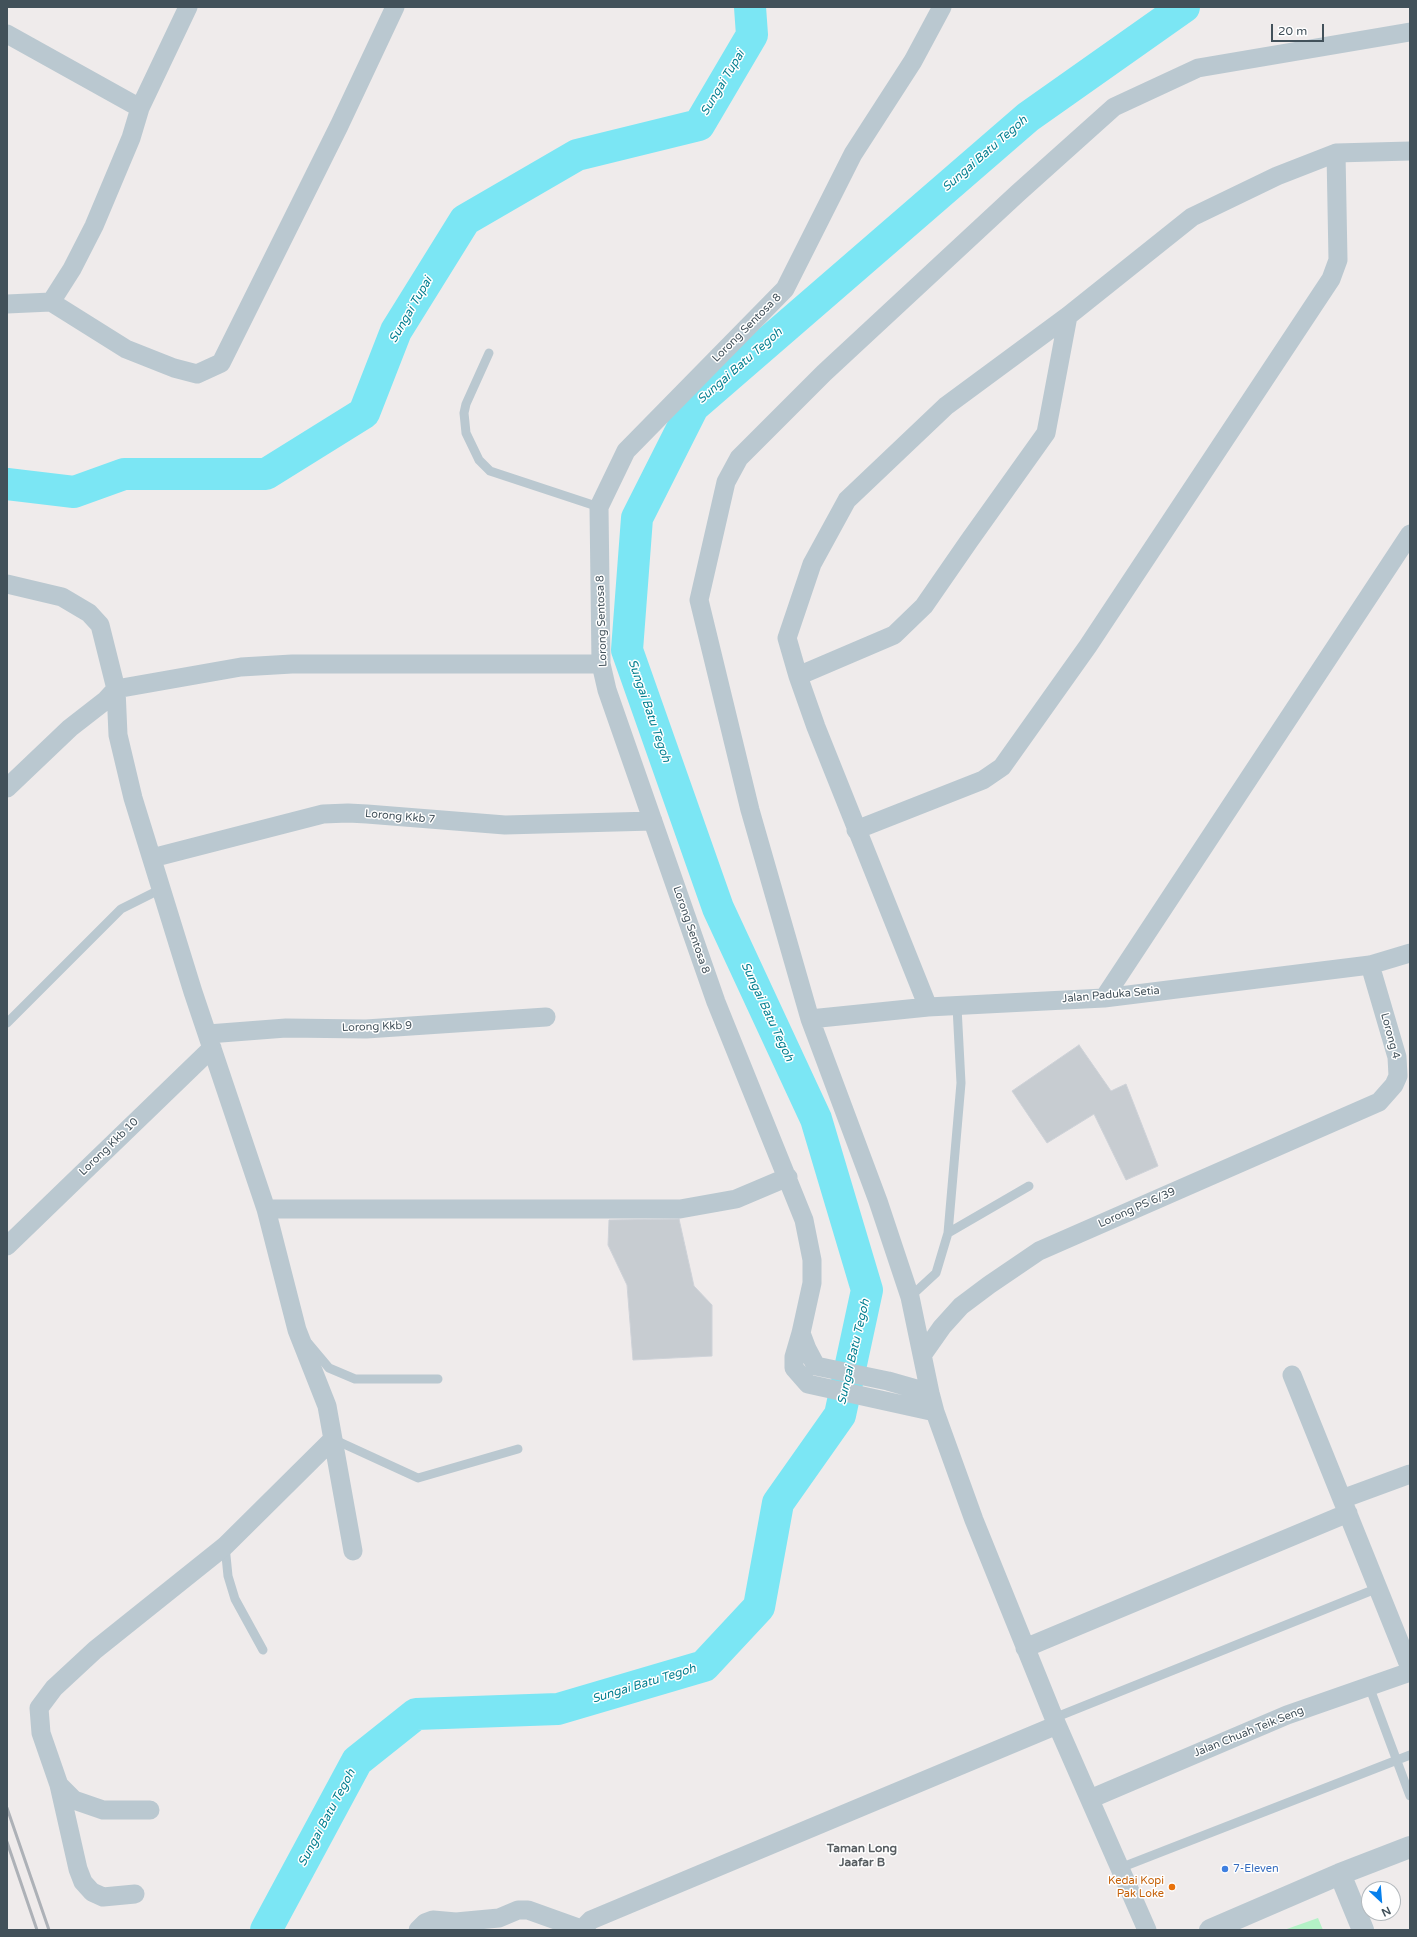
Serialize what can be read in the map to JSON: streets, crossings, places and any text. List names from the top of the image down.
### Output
{
  "streets": {
    "street": [
      "Lorong Sentosa 8",
      "Lorong Kkb 7",
      "Jalan Paduka Setia",
      "Lorong Kkb 9",
      "Lorong 4",
      "Lorong Kkb 10",
      "Lorong PS 6/39",
      "Jalan Chuah Teik Seng"
    ]
  },
  "crossings": [
    ["Lorong Sentosa 8", "Lorong Kkb 7"],
    ["Jalan Paduka Setia", "Lorong 4"],
    ["Lorong Kkb 9", "Lorong Kkb 10"],
    ["Lorong 4", "Lorong PS 6/39"]
  ],
  "districts": ["Taman Long Jaafar B"],
  "water": ["Sungai Tupai", "Sungai Batu Tegoh"],
  "places": ["7-Eleven", "Kedai Kopi Pak Loke"],
  "scale_bar": "20 m",
  "north": "bottom right"
}
